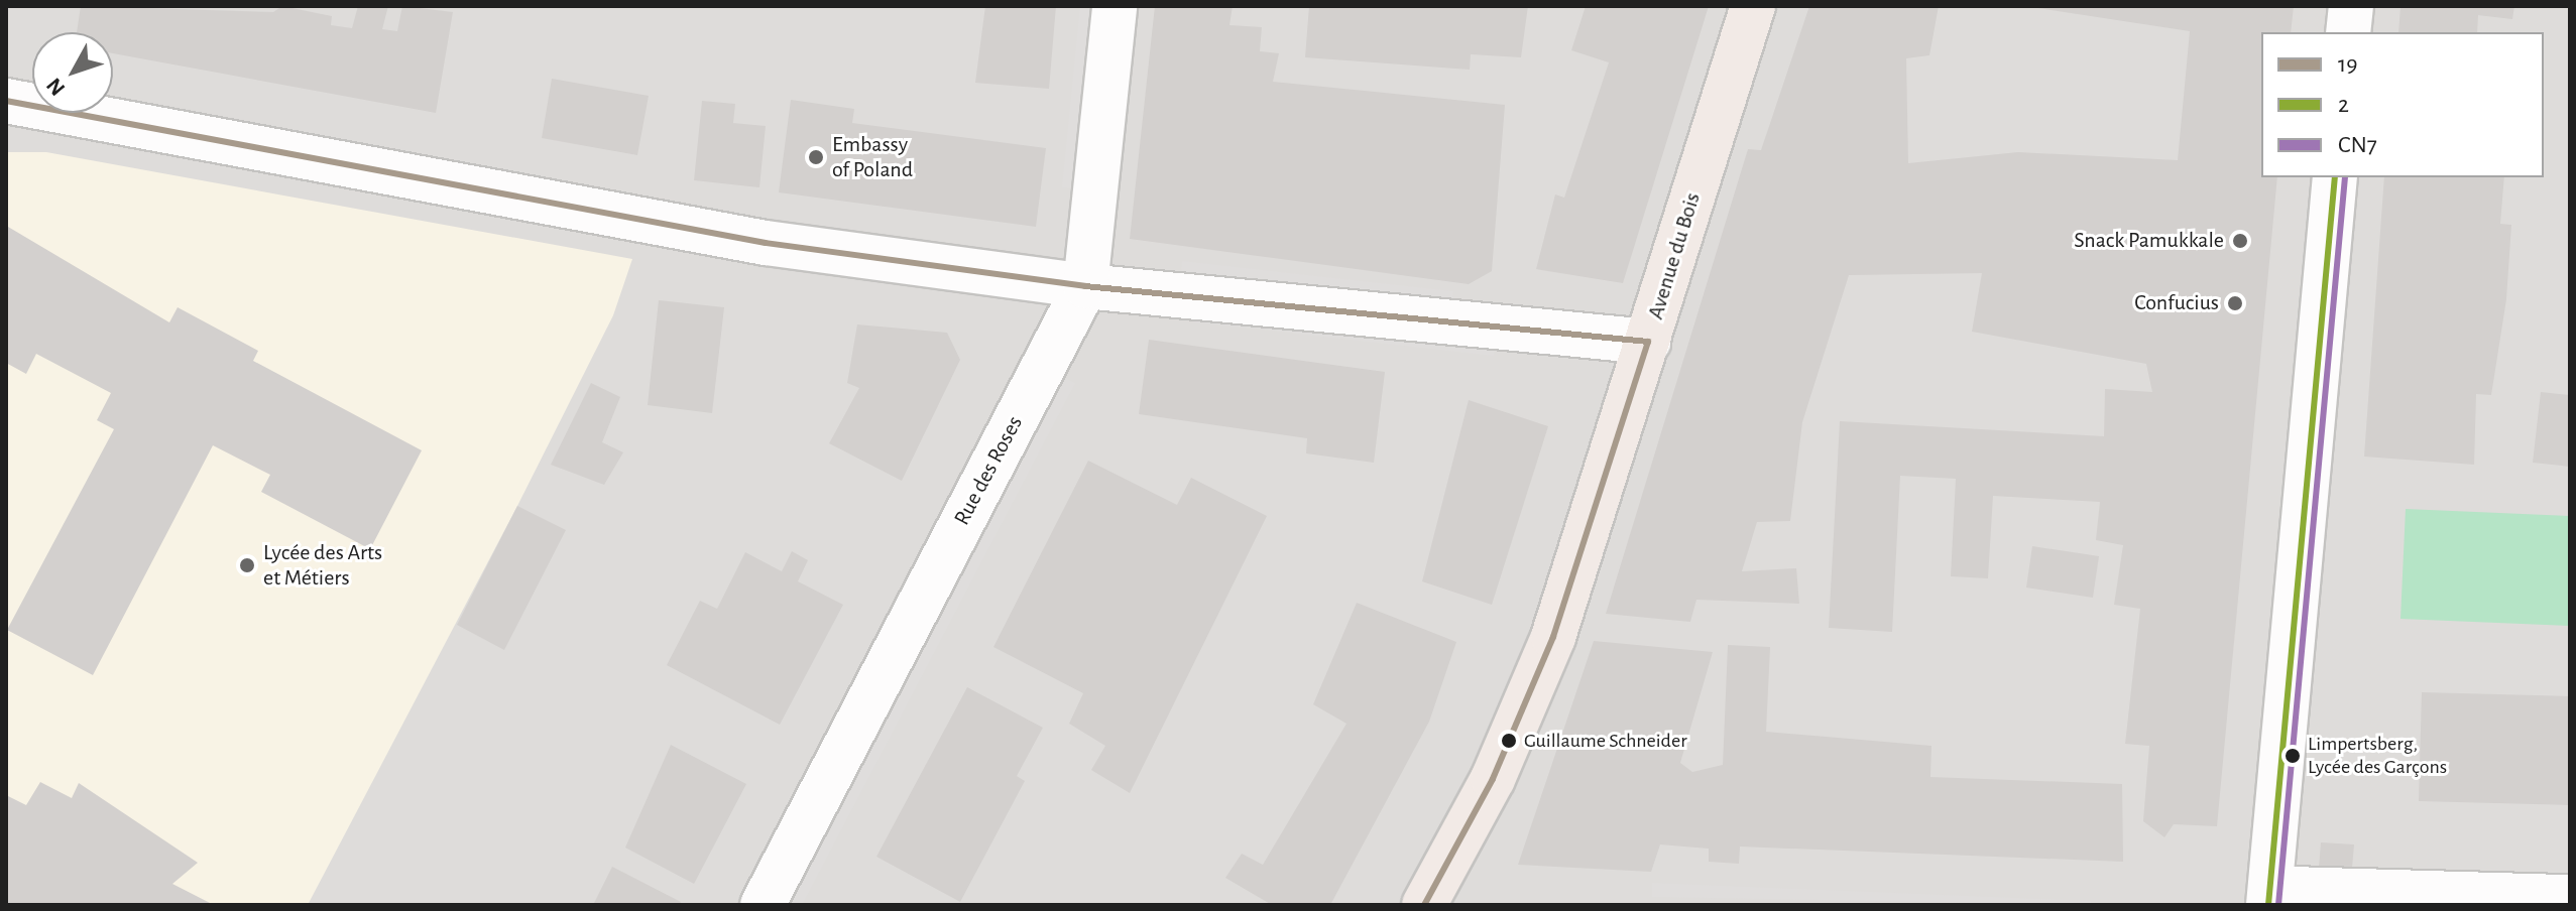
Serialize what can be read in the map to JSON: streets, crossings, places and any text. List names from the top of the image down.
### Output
{
  "streets": {
    "main road": ["Avenue du Bois"],
    "street": ["Rue des Roses"]
  },
  "places": [
    "Embassy of Poland",
    "Snack Pamukkale",
    "Confucius",
    "Lycée des Arts et Métiers",
    "Guillaume Schneider",
    "Limpertsberg, Lycée des Garçons"
  ],
  "lines": ["transit line 19", "transit line 2", "transit line CN7"],
  "legend": ["19", "2", "CN7"],
  "north": "bottom left"
}
